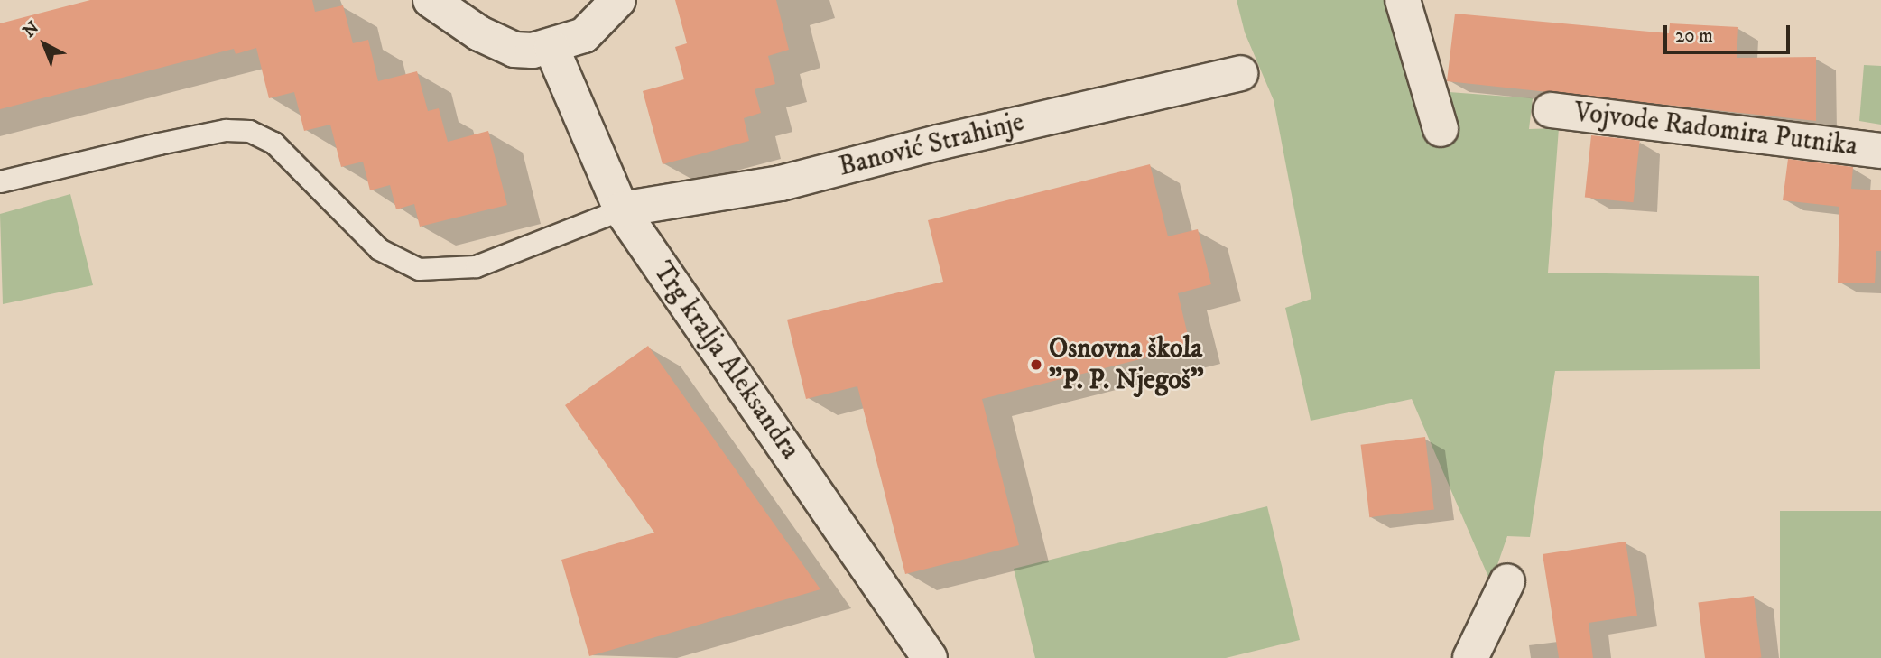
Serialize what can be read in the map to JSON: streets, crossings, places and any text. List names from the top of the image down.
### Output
{
  "streets": {
    "street": ["Vojvode Radomira Putnika", "Banović Strahinje", "Trg kralja Aleksandra"]
  },
  "crossings": [
    ["Banović Strahinje", "Trg kralja Aleksandra"]
  ],
  "places": ["Osnovna škola \"P. P. Njegoš\""],
  "scale_bar": "20 m",
  "north": "top left"
}
